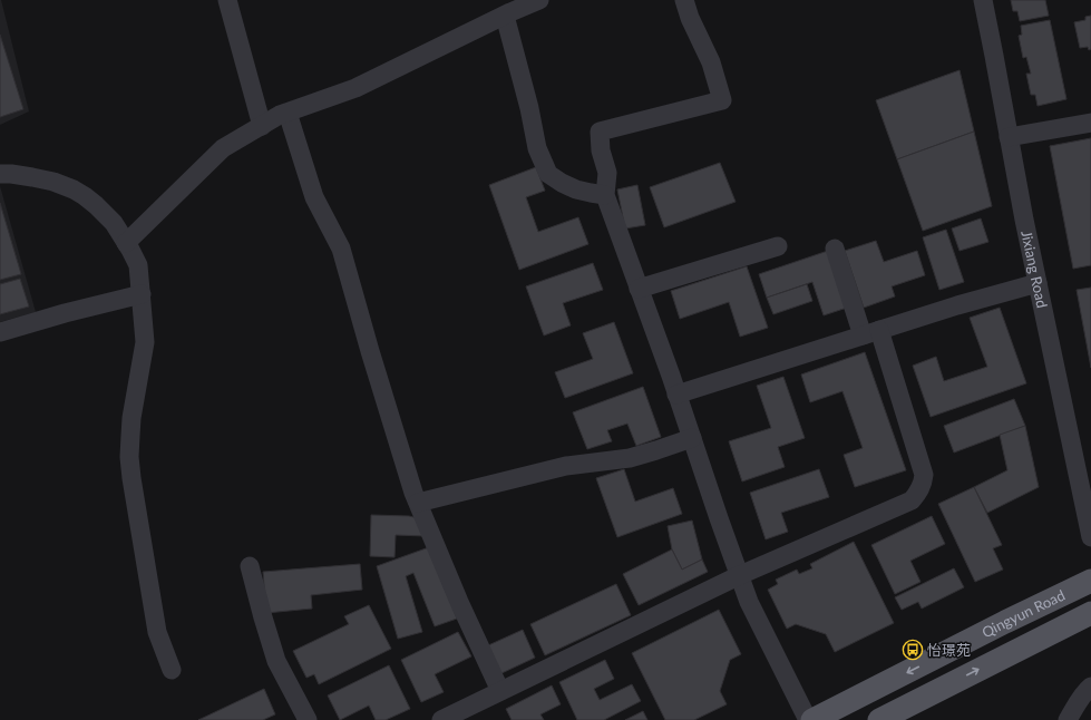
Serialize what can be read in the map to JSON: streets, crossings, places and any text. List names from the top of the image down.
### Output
{
  "streets": {
    "main road": ["Qingyun Road"],
    "street": ["Jixiang Road"]
  },
  "places": {
    "bus stop": ["怡璟苑"]
  }
}
